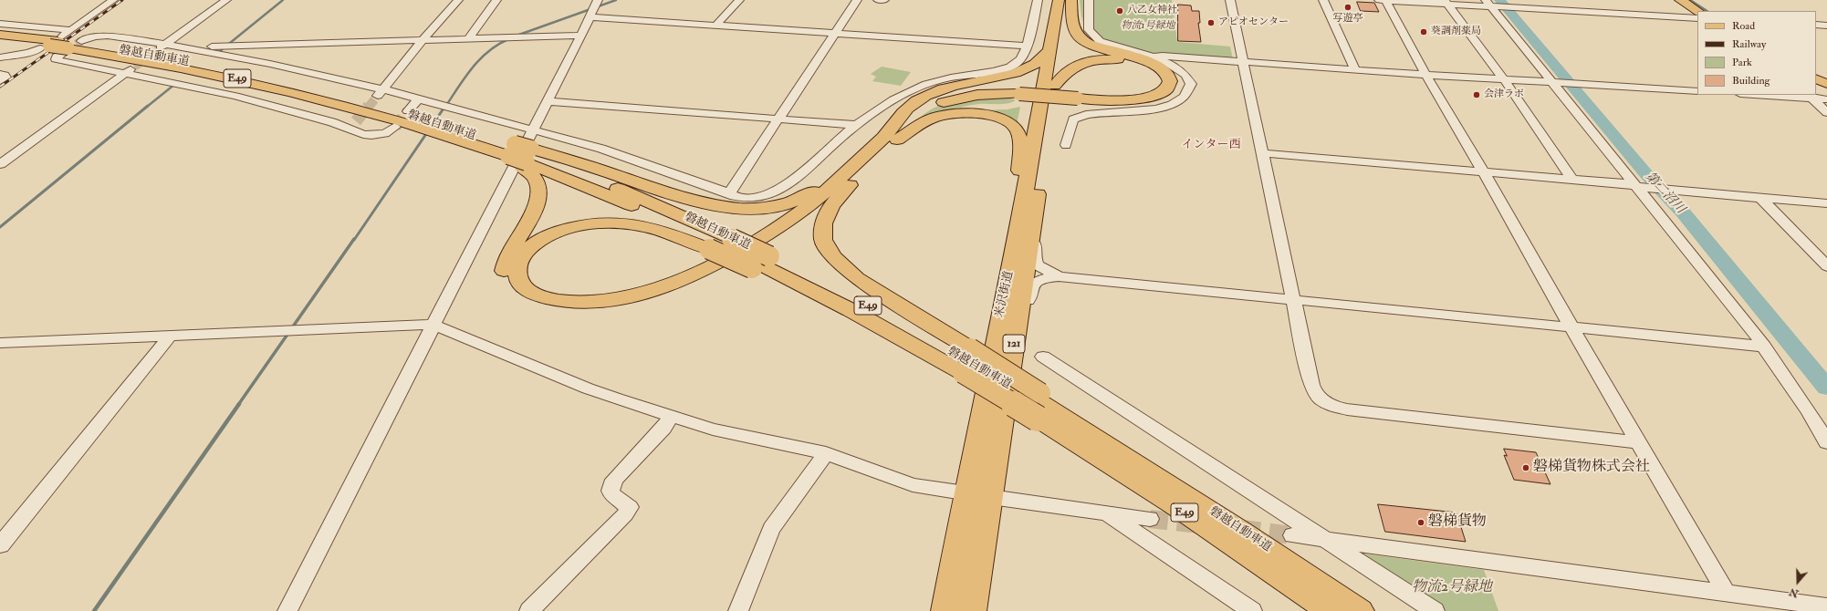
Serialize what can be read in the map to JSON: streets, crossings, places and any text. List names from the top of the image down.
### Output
{
  "streets": {
    "highway": [
      "磐越自動車道",
      "E49",
      "米沢街道",
      "121"
    ]
  },
  "districts": ["インター西"],
  "water": ["第二沼川"],
  "parks": ["物流1号緑地", "物流2号緑地"],
  "places": [
    "写遊亭",
    "八乙女神社",
    "アピオセンター",
    "葵調剤薬局",
    "会津ラボ",
    "磐梯貨物株式会社",
    "磐梯貨物"
  ],
  "legend": [
    "Road",
    "Railway",
    "Park",
    "Building"
  ],
  "north": "bottom"
}
